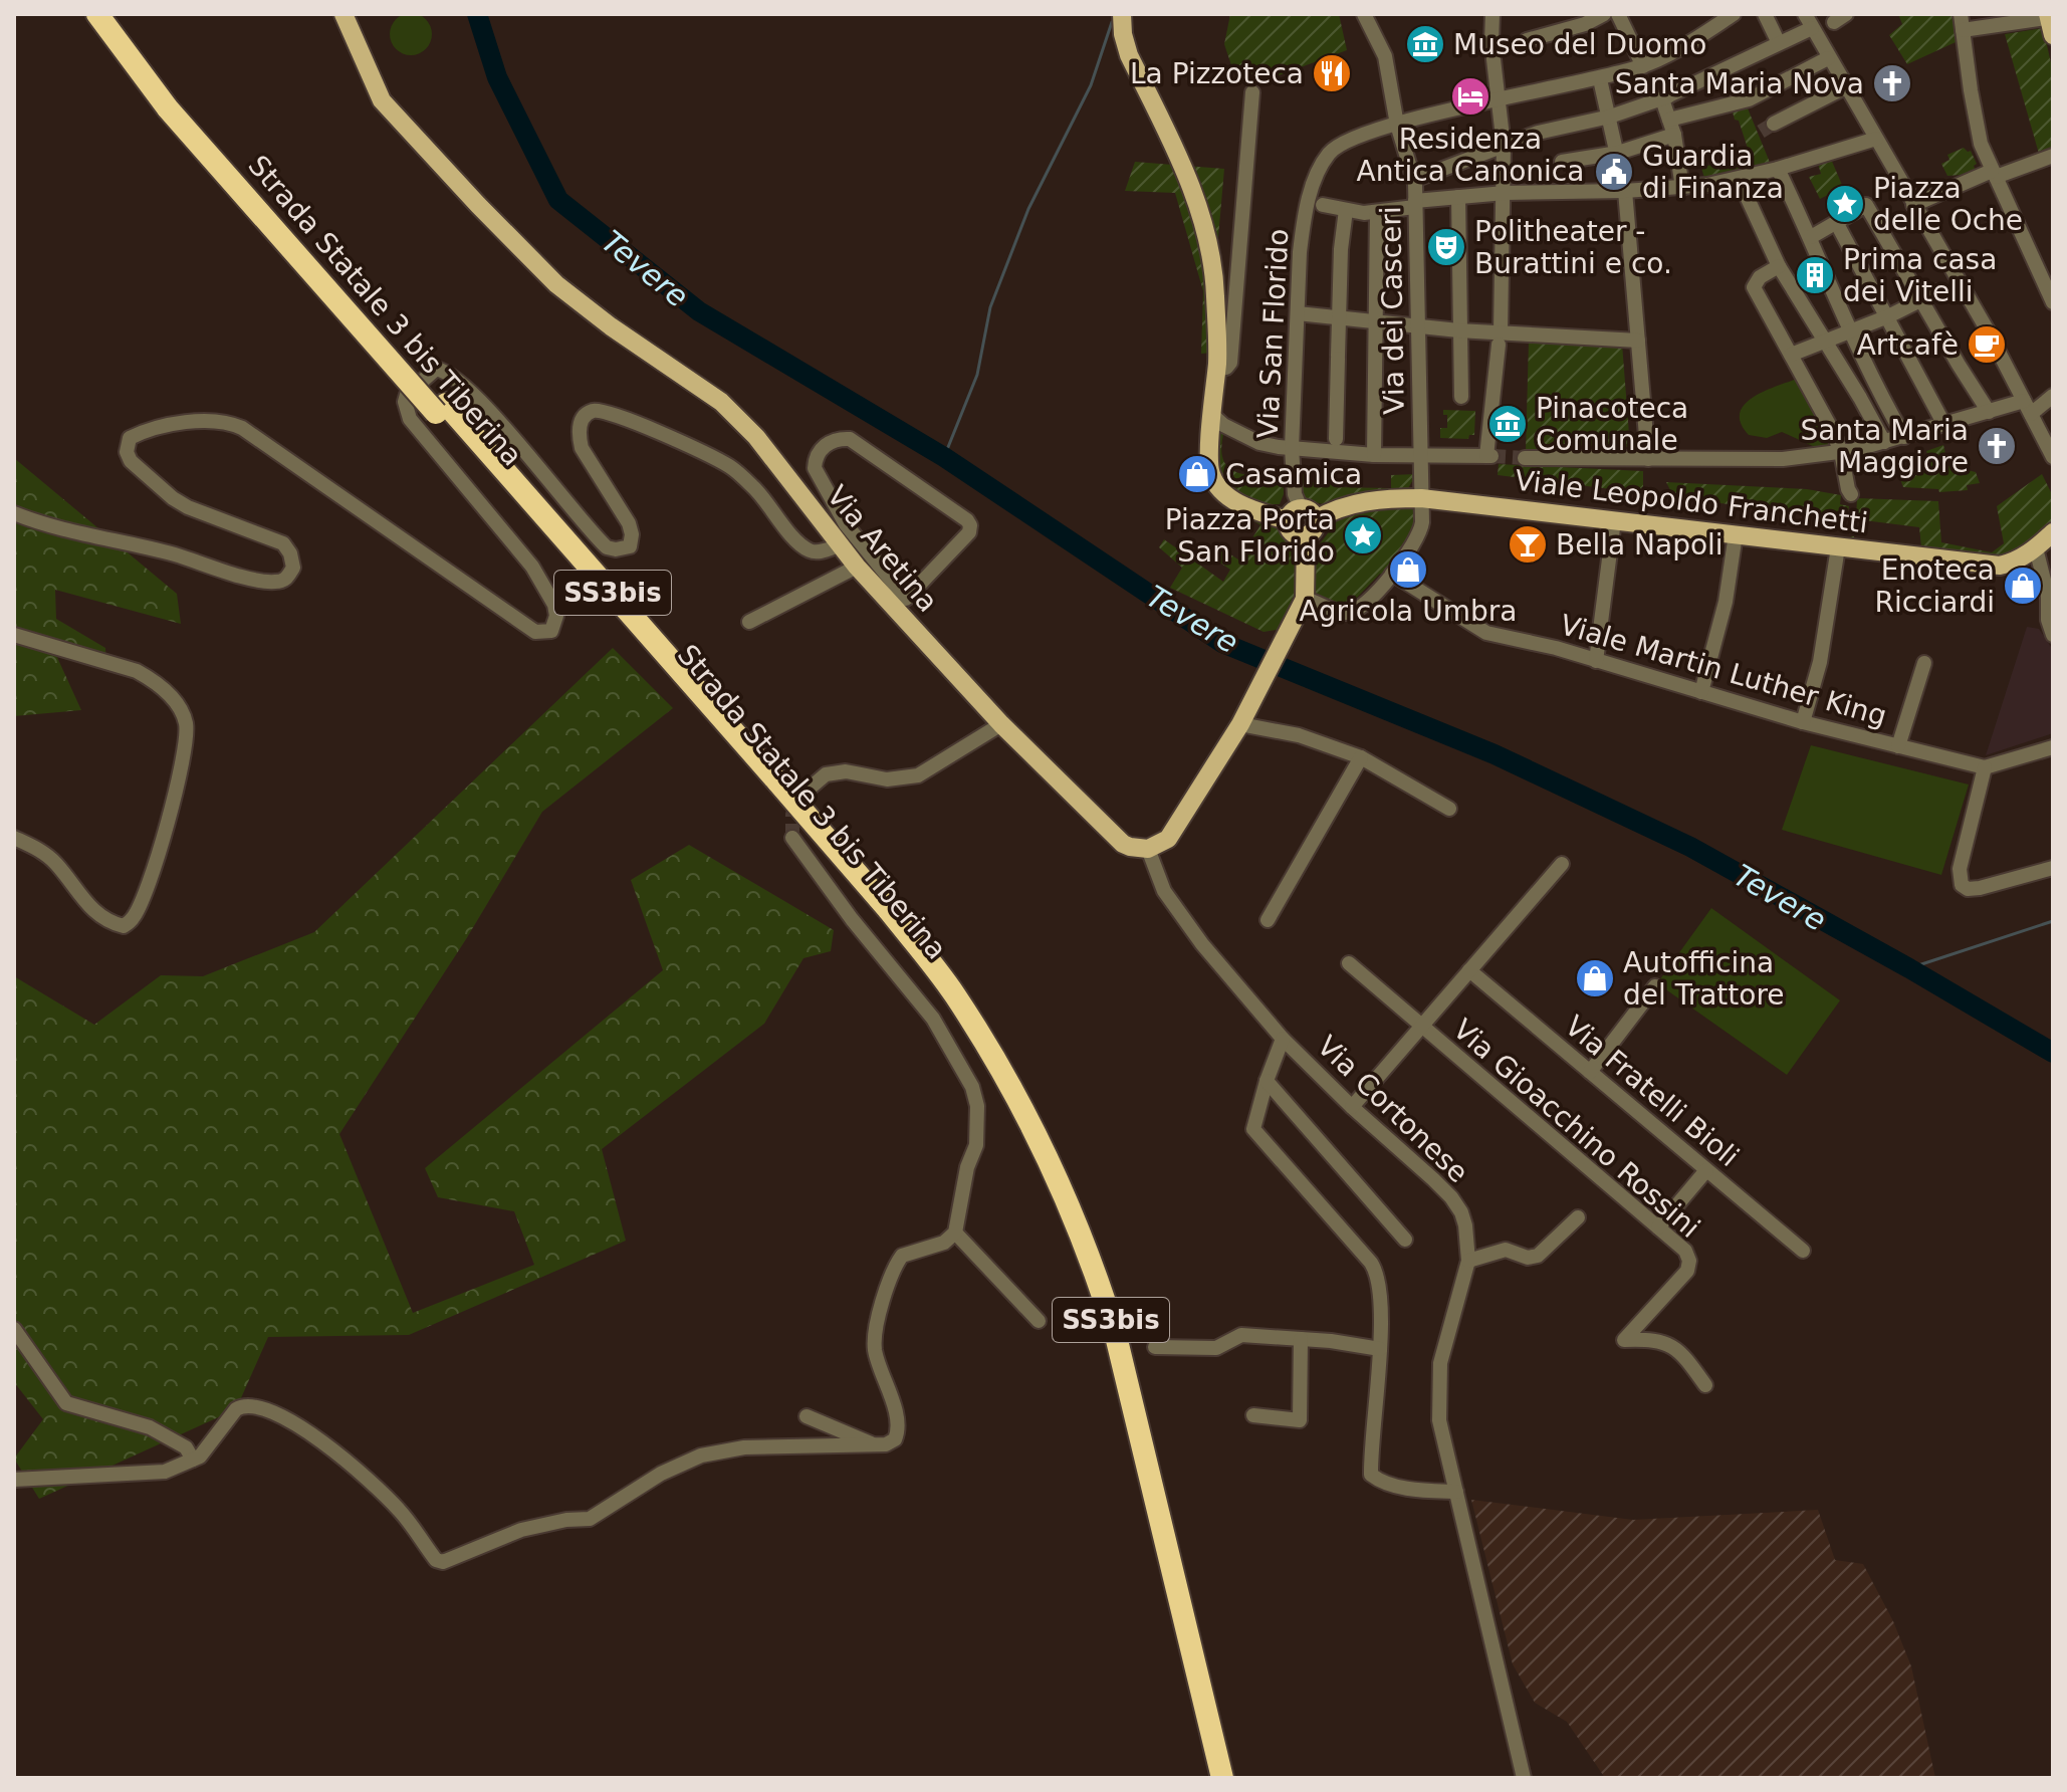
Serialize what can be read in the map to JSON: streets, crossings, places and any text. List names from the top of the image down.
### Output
{
  "streets": {
    "highway": ["Strada Statale 3 bis Tiberina", "SS3bis"],
    "main road": ["Viale Leopoldo Franchetti", "Via Aretina"],
    "street": [
      "Via dei Casceri",
      "Via San Florido",
      "Viale Martin Luther King",
      "Via Fratelli Bioli",
      "Via Cortonese",
      "Via Gioacchino Rossini"
    ]
  },
  "crossings": [
    ["Via dei Casceri", "Via San Florido"],
    ["Via dei Casceri", "Viale Leopoldo Franchetti"],
    ["Via San Florido", "Viale Leopoldo Franchetti"],
    ["Via Aretina", "Via Cortonese"]
  ],
  "water": ["Tevere"],
  "places": {
    "museum": ["Museo del Duomo", "Pinacoteca Comunale"],
    "restaurant": ["La Pizzoteca"],
    "church": ["Santa Maria Nova", "Santa Maria Maggiore"],
    "hotel": ["Residenza Antica Canonica"],
    "public building": ["Guardia di Finanza"],
    "place": ["Piazza delle Oche", "Piazza Porta San Florido"],
    "theatre": ["Politheater - Burattini e co."],
    "building": ["Prima casa dei Vitelli"],
    "cafe": ["Artcafè"],
    "shop": [
      "Casamica",
      "Agricola Umbra",
      "Enoteca Ricciardi",
      "Autofficina del Trattore"
    ],
    "bar": ["Bella Napoli"]
  }
}
